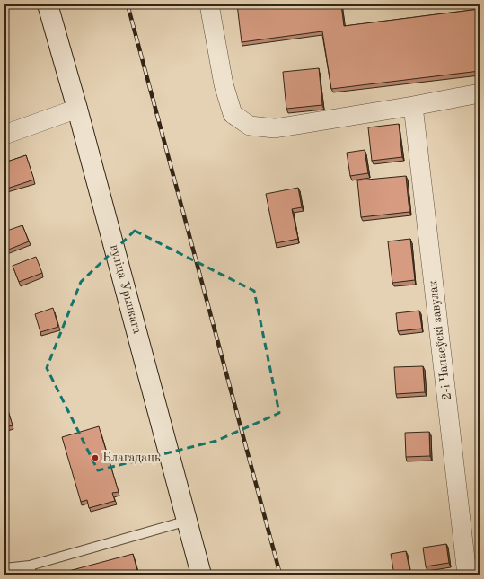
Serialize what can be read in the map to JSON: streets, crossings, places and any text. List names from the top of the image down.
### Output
{
  "streets": {
    "main road": ["вуліца Урыцкага"],
    "street": ["2-і Чапаеўскі завулак"]
  },
  "places": ["Благадаць"]
}
